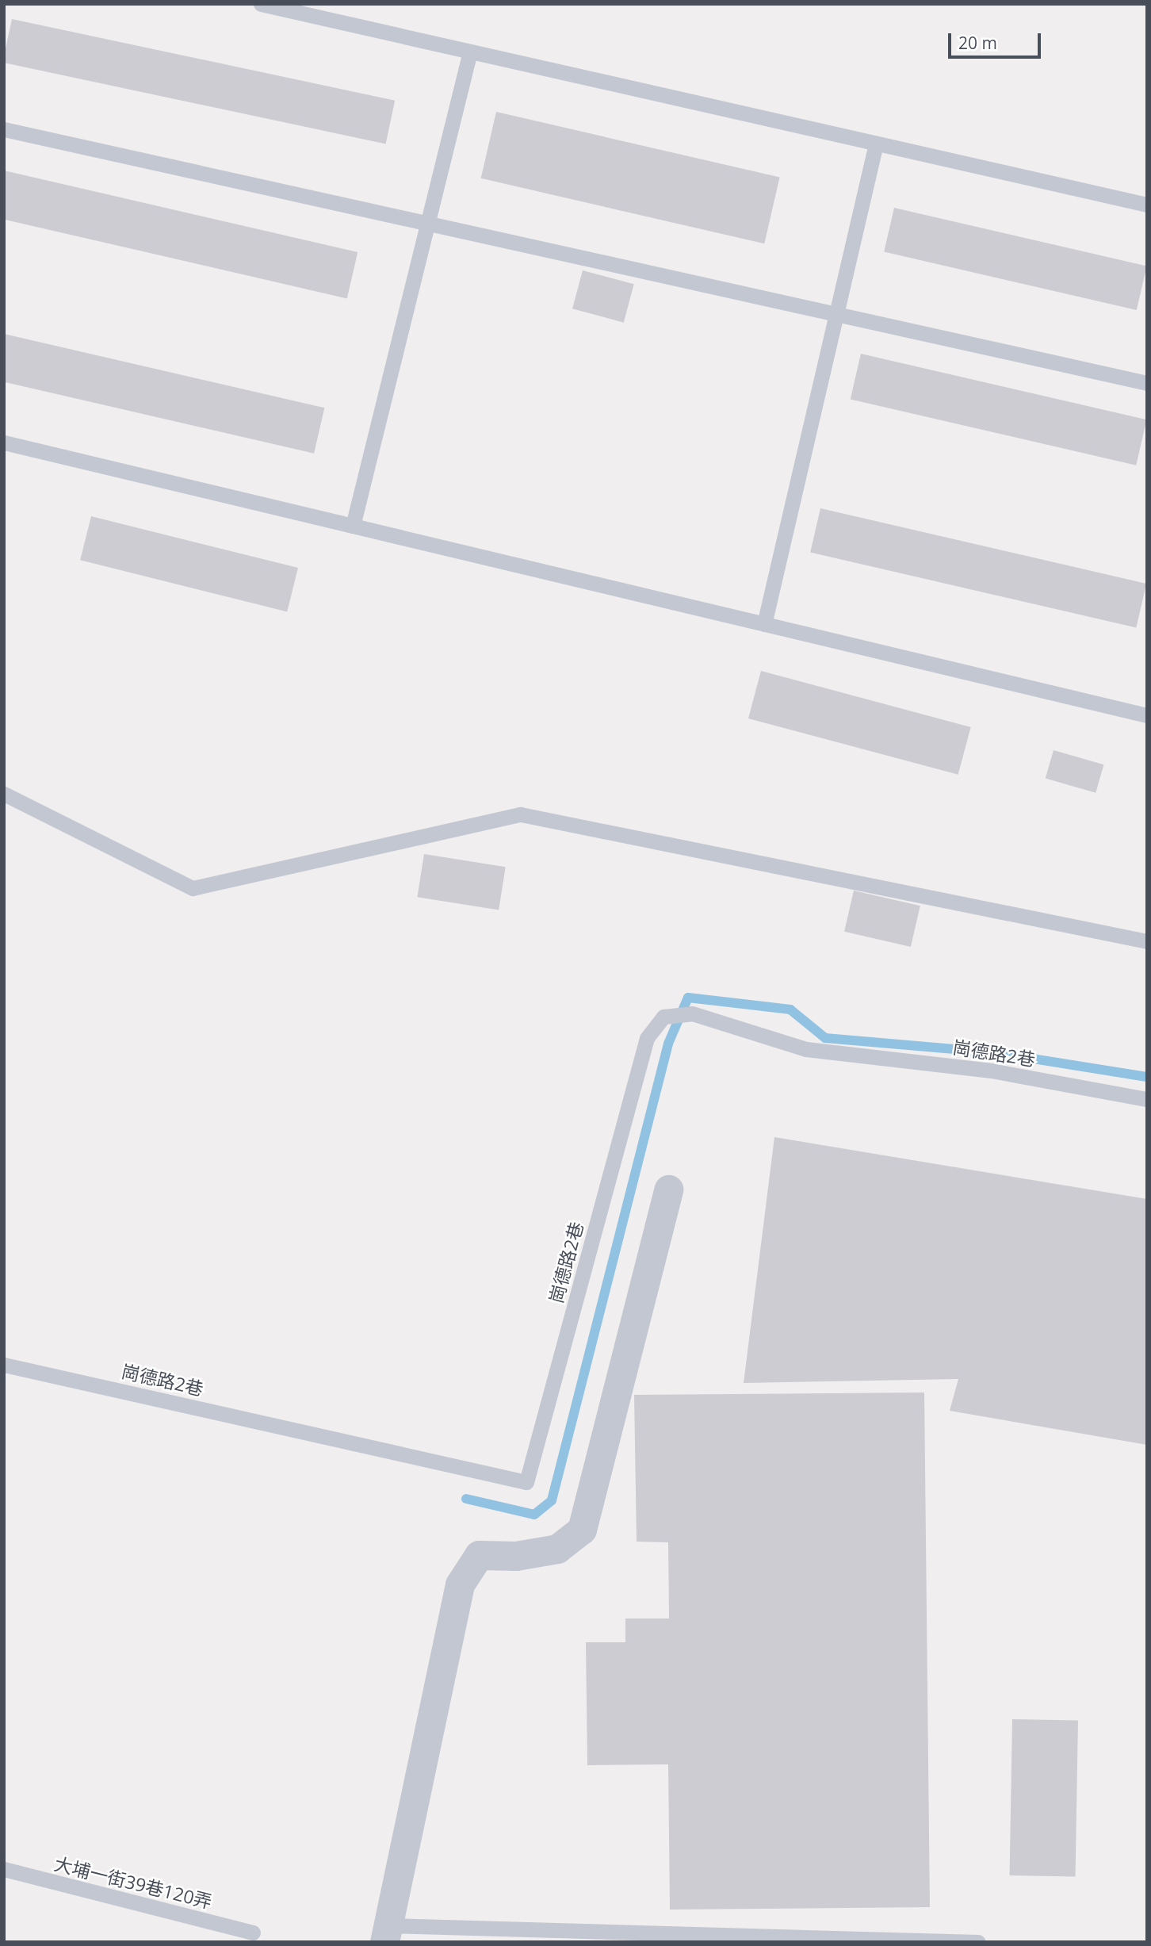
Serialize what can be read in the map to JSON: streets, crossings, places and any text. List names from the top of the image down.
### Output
{
  "streets": {
    "lane": ["崗德路2巷", "大埔一街39巷120弄"]
  },
  "scale_bar": "20 m"
}
